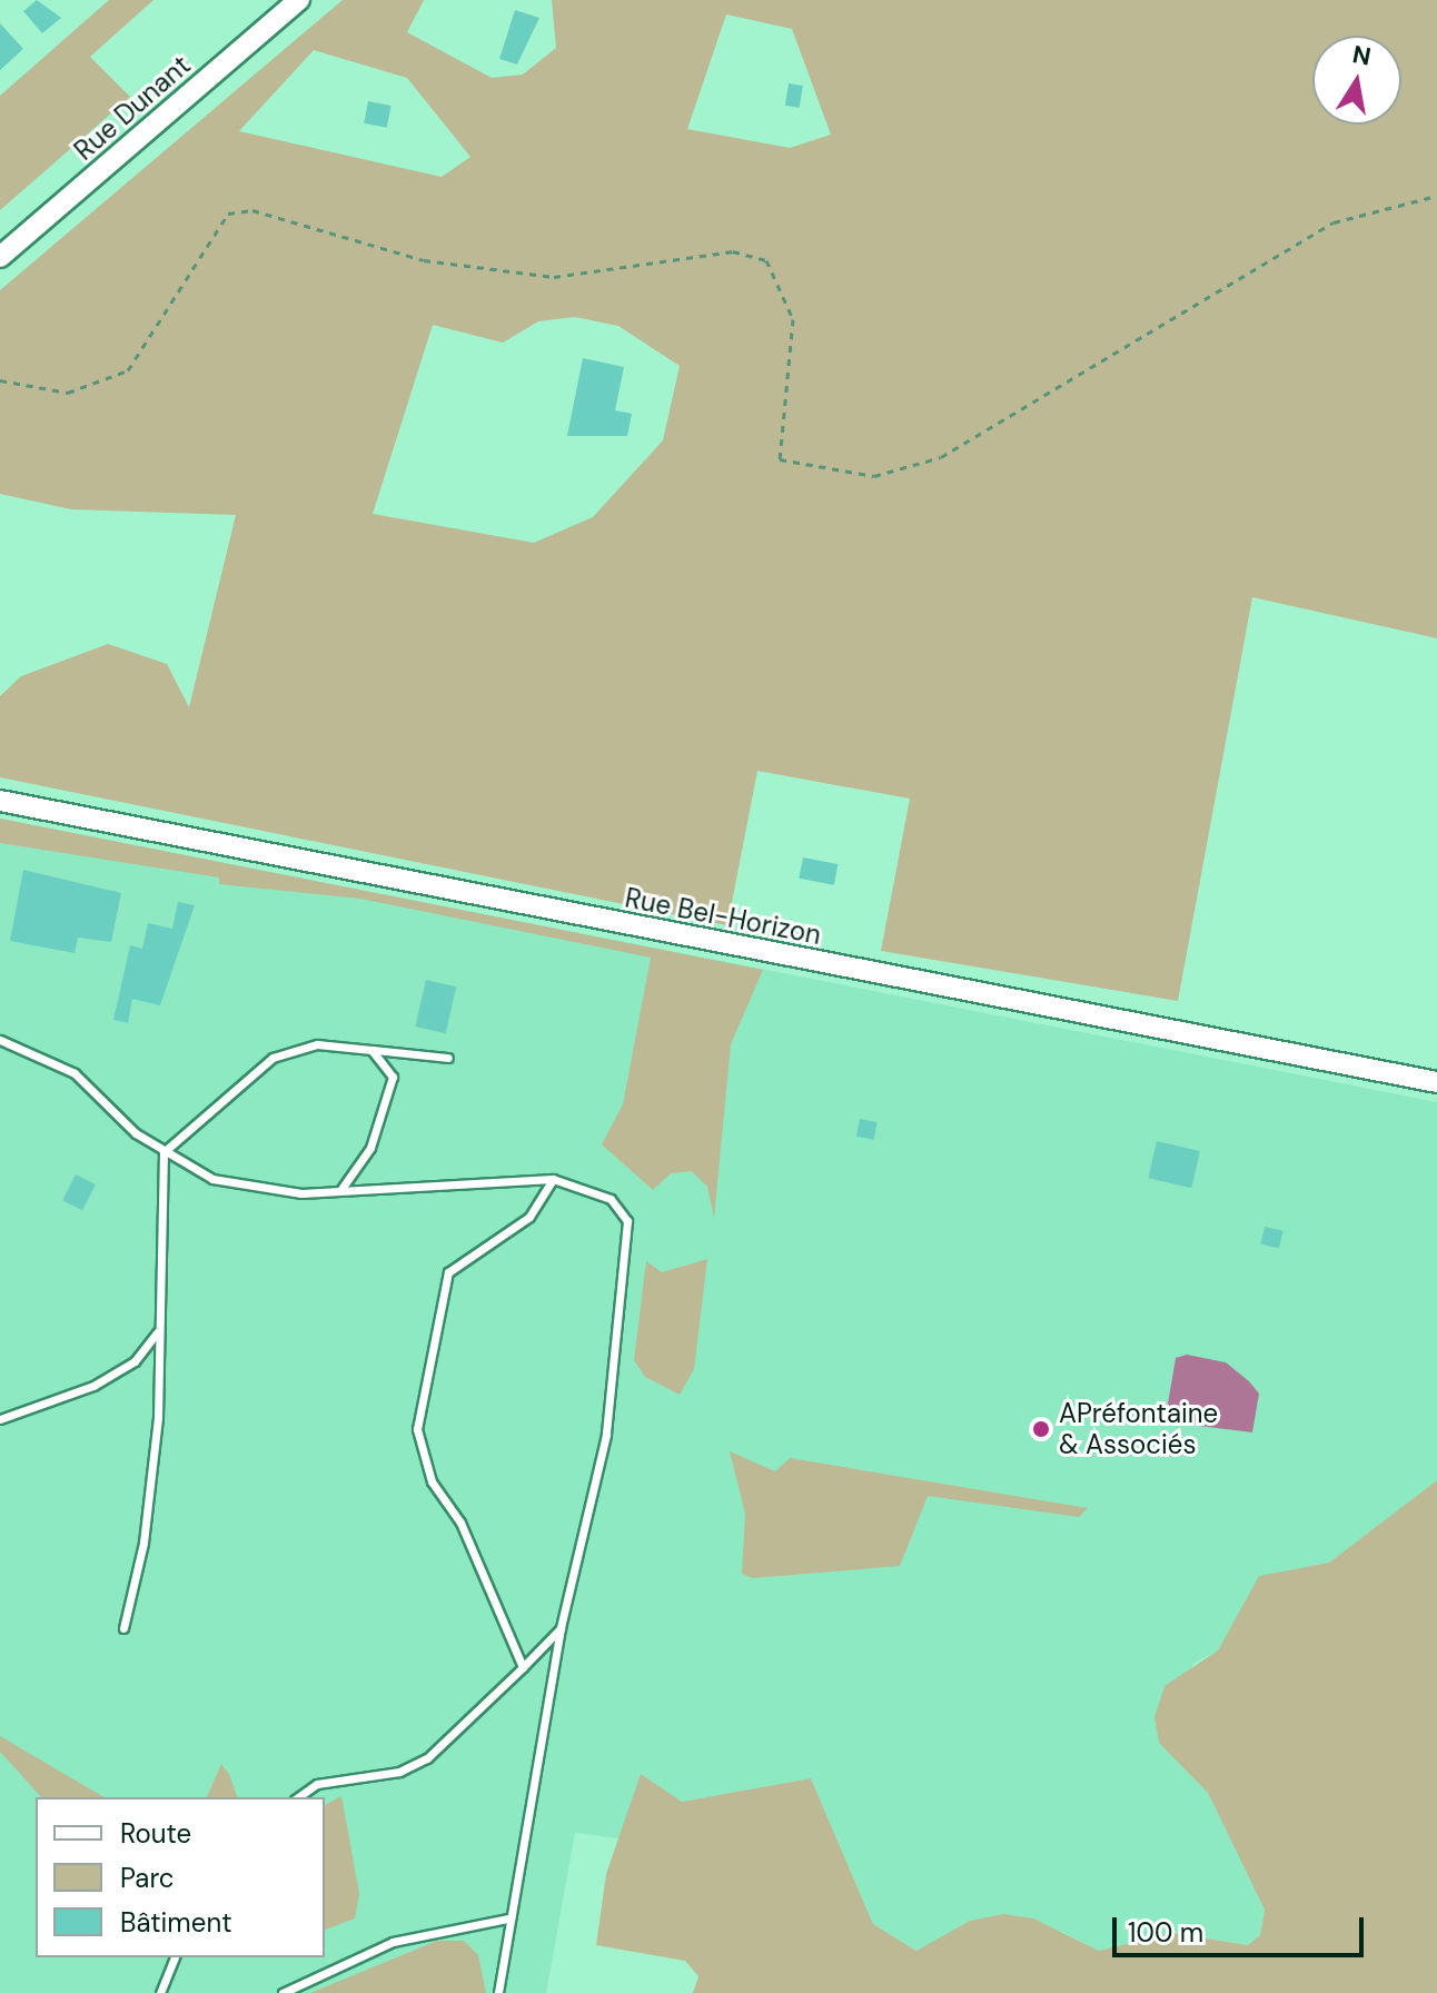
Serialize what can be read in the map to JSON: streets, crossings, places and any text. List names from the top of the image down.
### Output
{
  "streets": {
    "street": ["Rue Dunant", "Rue Bel-Horizon"]
  },
  "places": ["APréfontaine & Associés"],
  "legend": ["Route", "Parc", "Bâtiment"],
  "scale_bar": "100 m",
  "north": "top"
}
